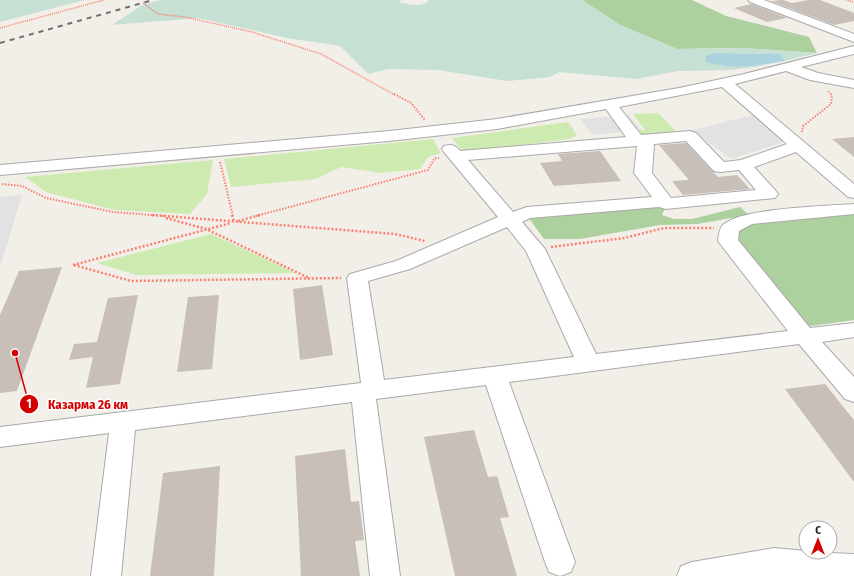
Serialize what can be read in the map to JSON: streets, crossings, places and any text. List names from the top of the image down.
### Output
{
  "places": ["Казарма 26 км"],
  "north": "top"
}
